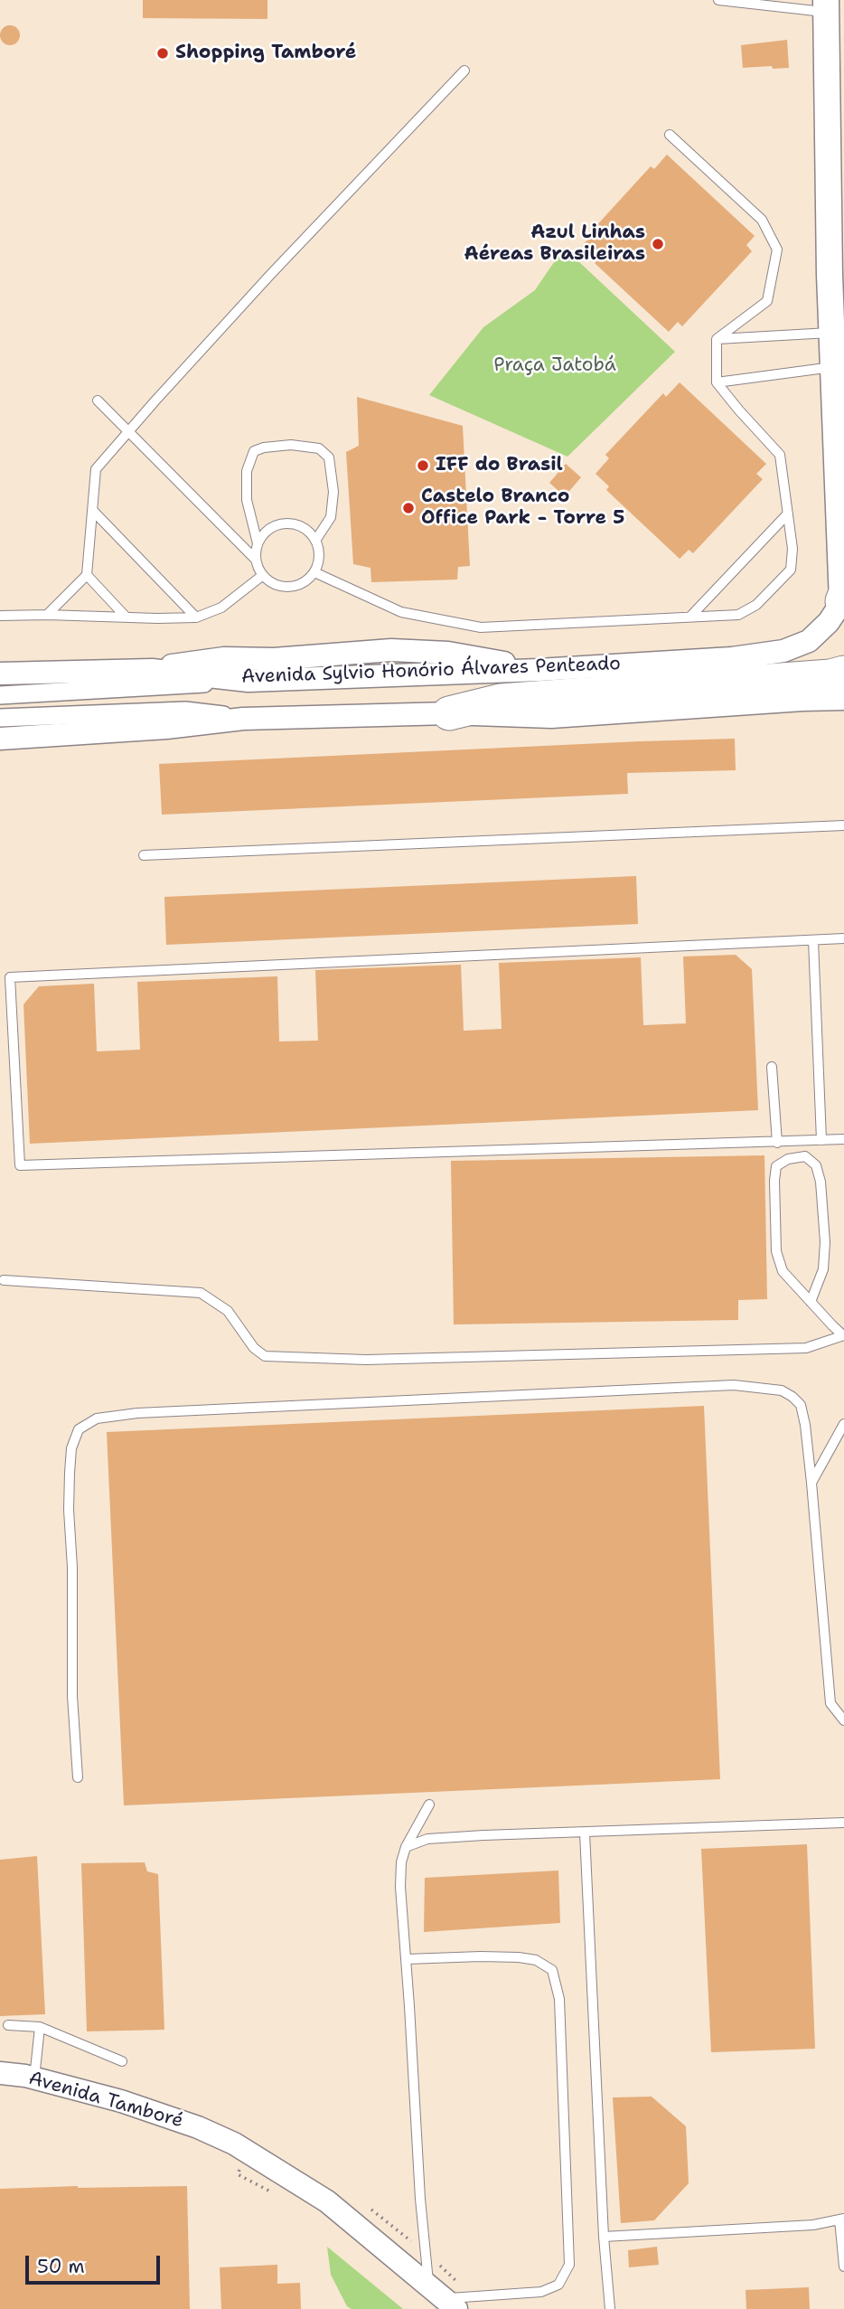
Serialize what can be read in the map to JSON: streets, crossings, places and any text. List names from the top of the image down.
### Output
{
  "streets": {
    "street": ["Avenida Sylvio Honório Álvares Penteado", "Avenida Tamboré"]
  },
  "parks": ["Praça Jatobá"],
  "places": [
    "Shopping Tamboré",
    "Azul Linhas Aéreas Brasileiras",
    "IFF do Brasil",
    "Castelo Branco Office Park - Torre 5"
  ],
  "scale_bar": "50 m"
}
